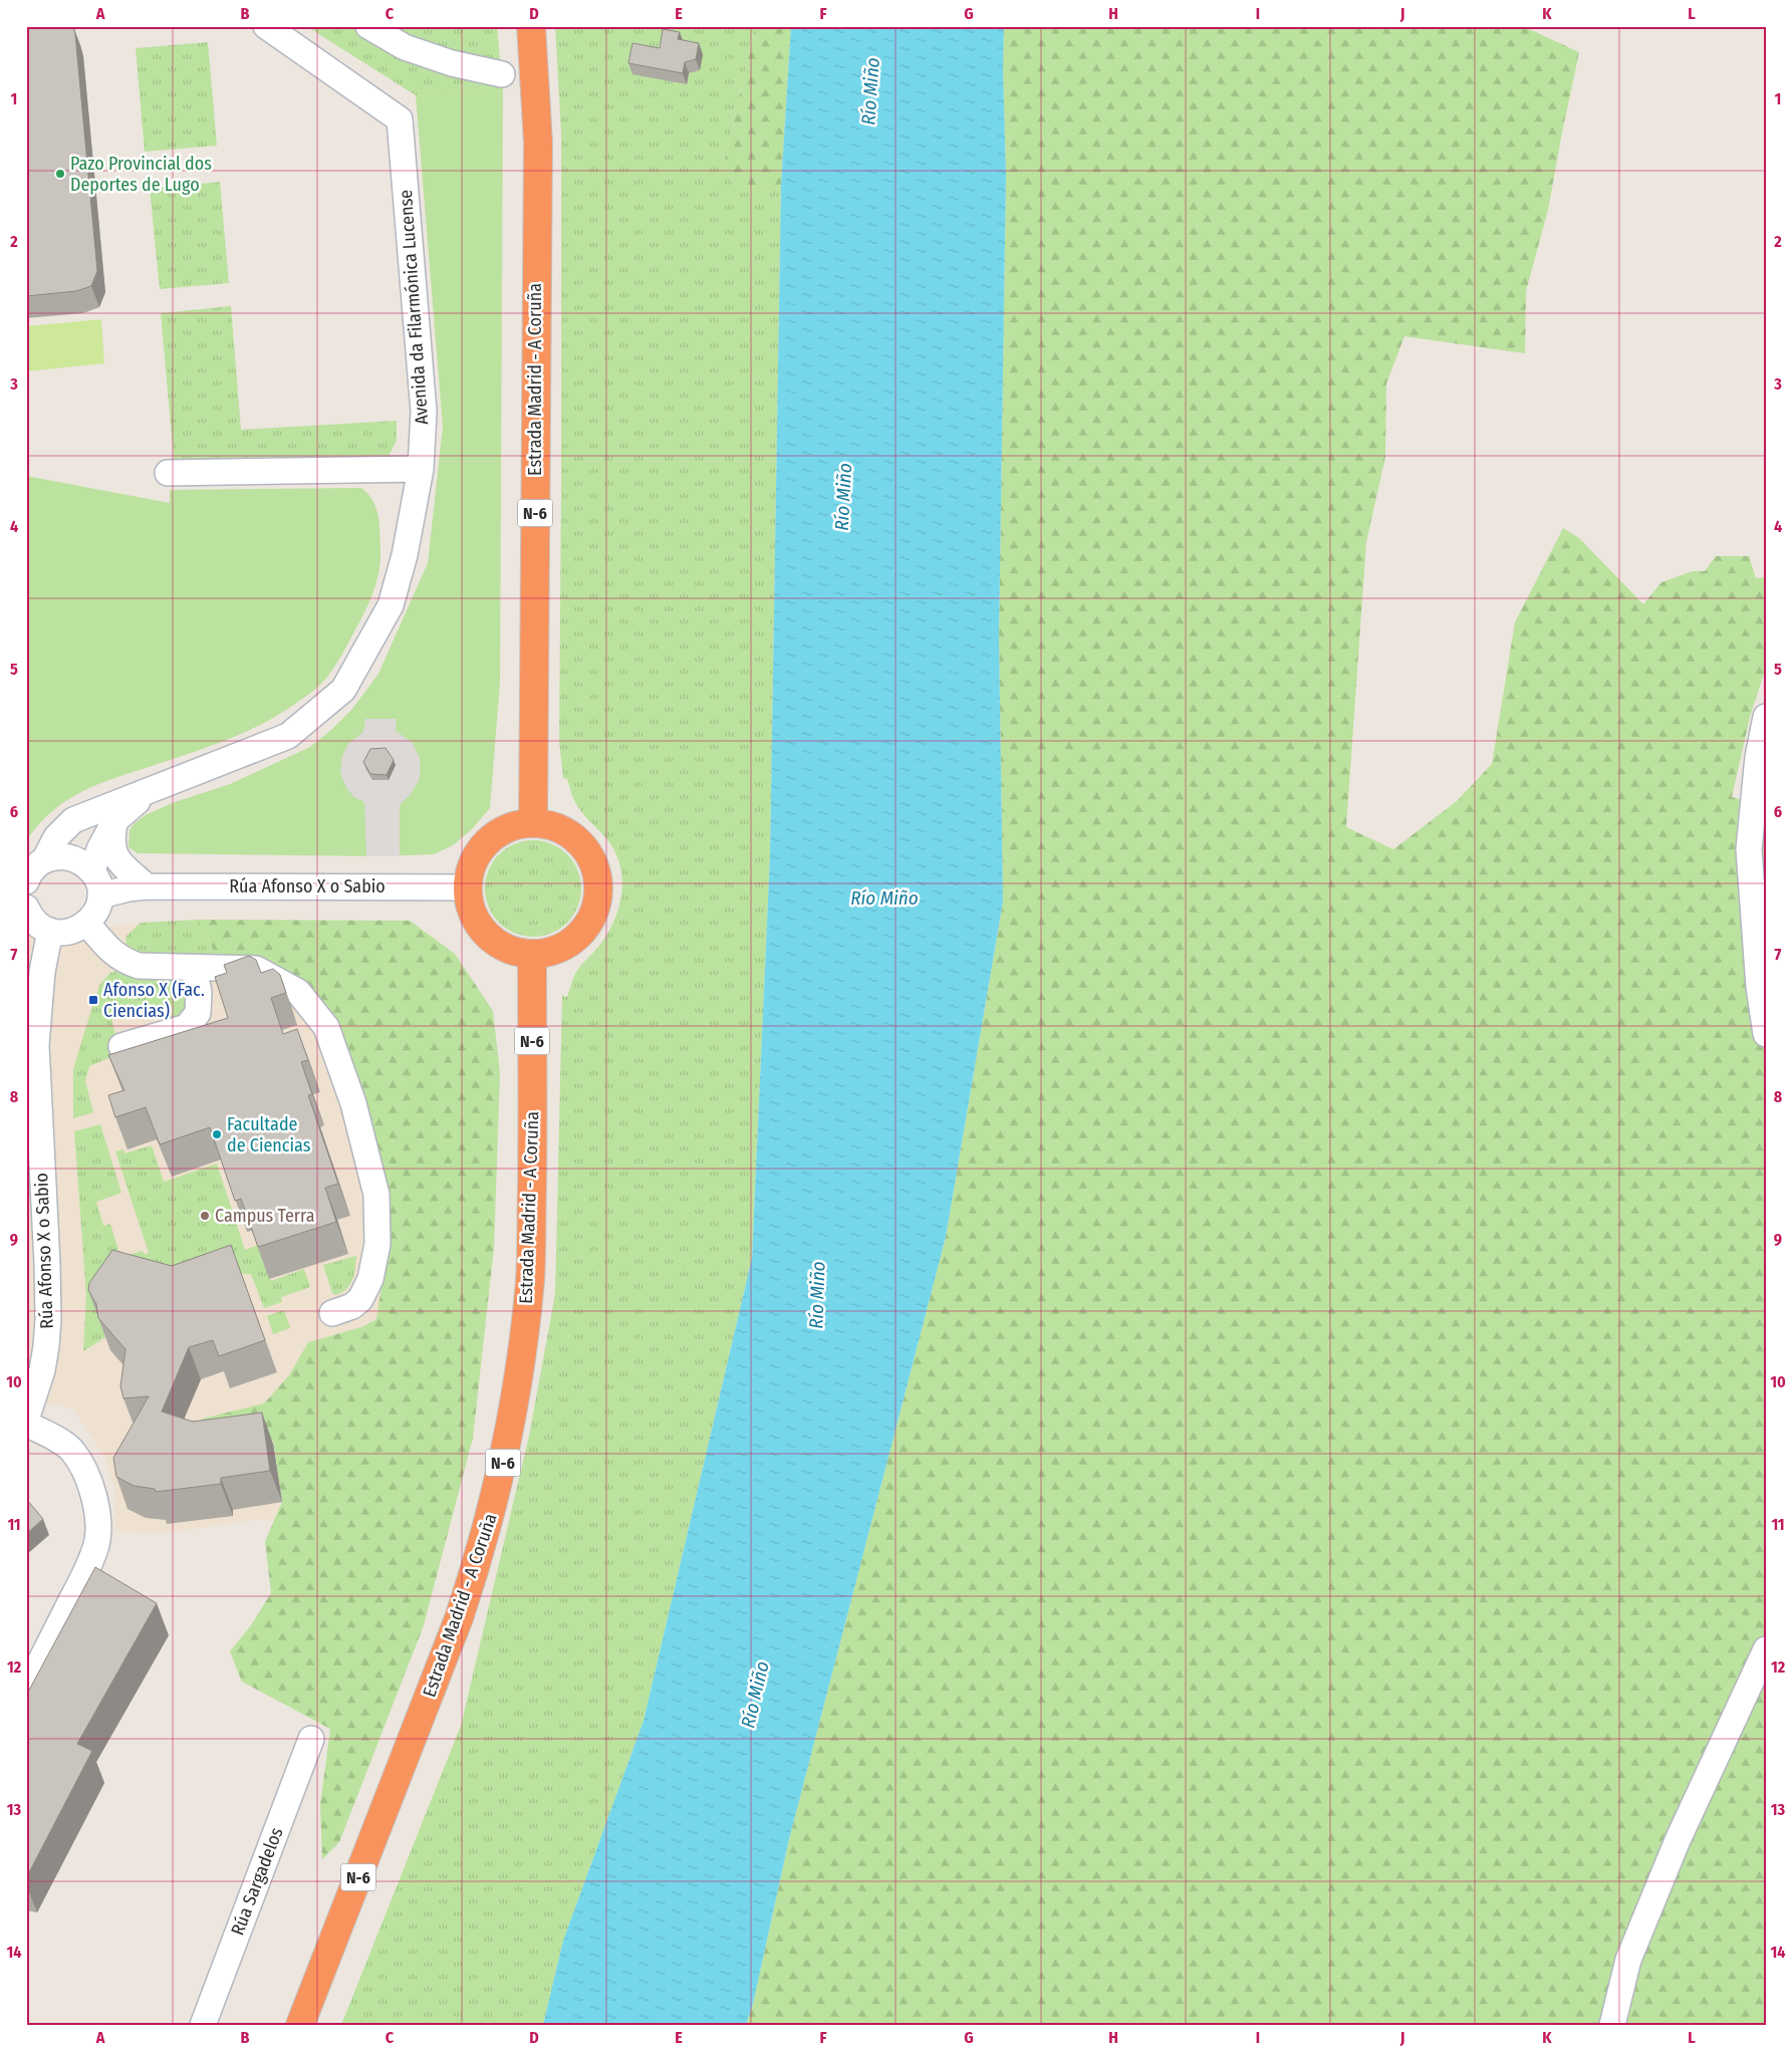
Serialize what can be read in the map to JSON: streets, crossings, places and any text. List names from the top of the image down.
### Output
{
  "streets": {
    "highway": ["Estrada Madrid - A Coruña", "N-6"],
    "street": ["Avenida da Filarmónica Lucense", "Rúa Afonso X o Sabio", "Rúa Sargadelos"]
  },
  "crossings": [
    ["Estrada Madrid - A Coruña", "Rúa Afonso X o Sabio"]
  ],
  "water": ["Río Miño"],
  "places": {
    "other": ["Pazo Provincial dos Deportes de Lugo", "Facultade de Ciencias", "Campus Terra"],
    "transit": ["Afonso X (Fac. Ciencias)"]
  },
  "grid": {
    "columns": [
      "A",
      "B",
      "C",
      "D",
      "E",
      "F",
      "G",
      "H",
      "I",
      "J",
      "K",
      "L"
    ],
    "rows": [
      "1",
      "2",
      "3",
      "4",
      "5",
      "6",
      "7",
      "8",
      "9",
      "10",
      "11",
      "12",
      "13",
      "14"
    ]
  }
}
